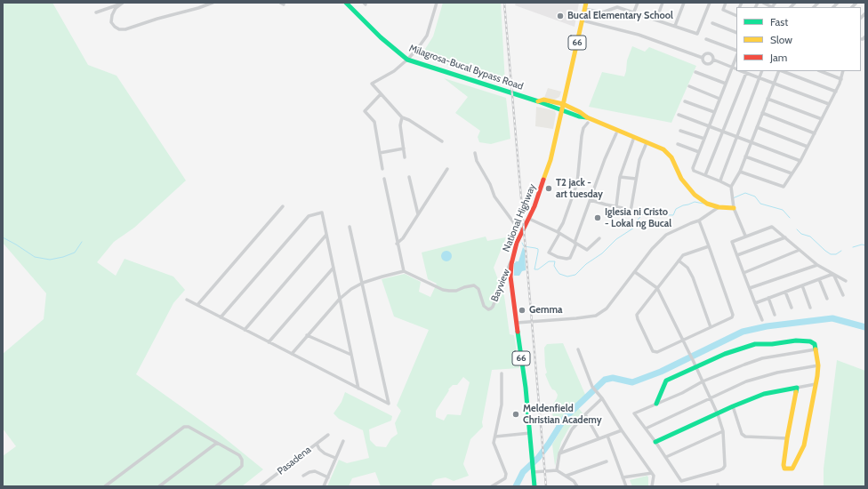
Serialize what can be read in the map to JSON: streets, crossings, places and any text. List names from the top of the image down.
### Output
{
  "streets": {
    "main road": ["66", "Milagrosa-Bucal Bypass Road", "National Highway"],
    "street": ["Bayview", "Pasadena"]
  },
  "crossings": [
    ["Milagrosa-Bucal Bypass Road", "National Highway"],
    ["National Highway", "Bayview"]
  ],
  "places": [
    "Bucal Elementary School",
    "T2 jack - art tuesday",
    "Iglesia ni Cristo - Lokal ng Bucal",
    "Gemma",
    "Meldenfield Christian Academy"
  ],
  "legend": ["Fast", "Slow", "Jam"]
}
